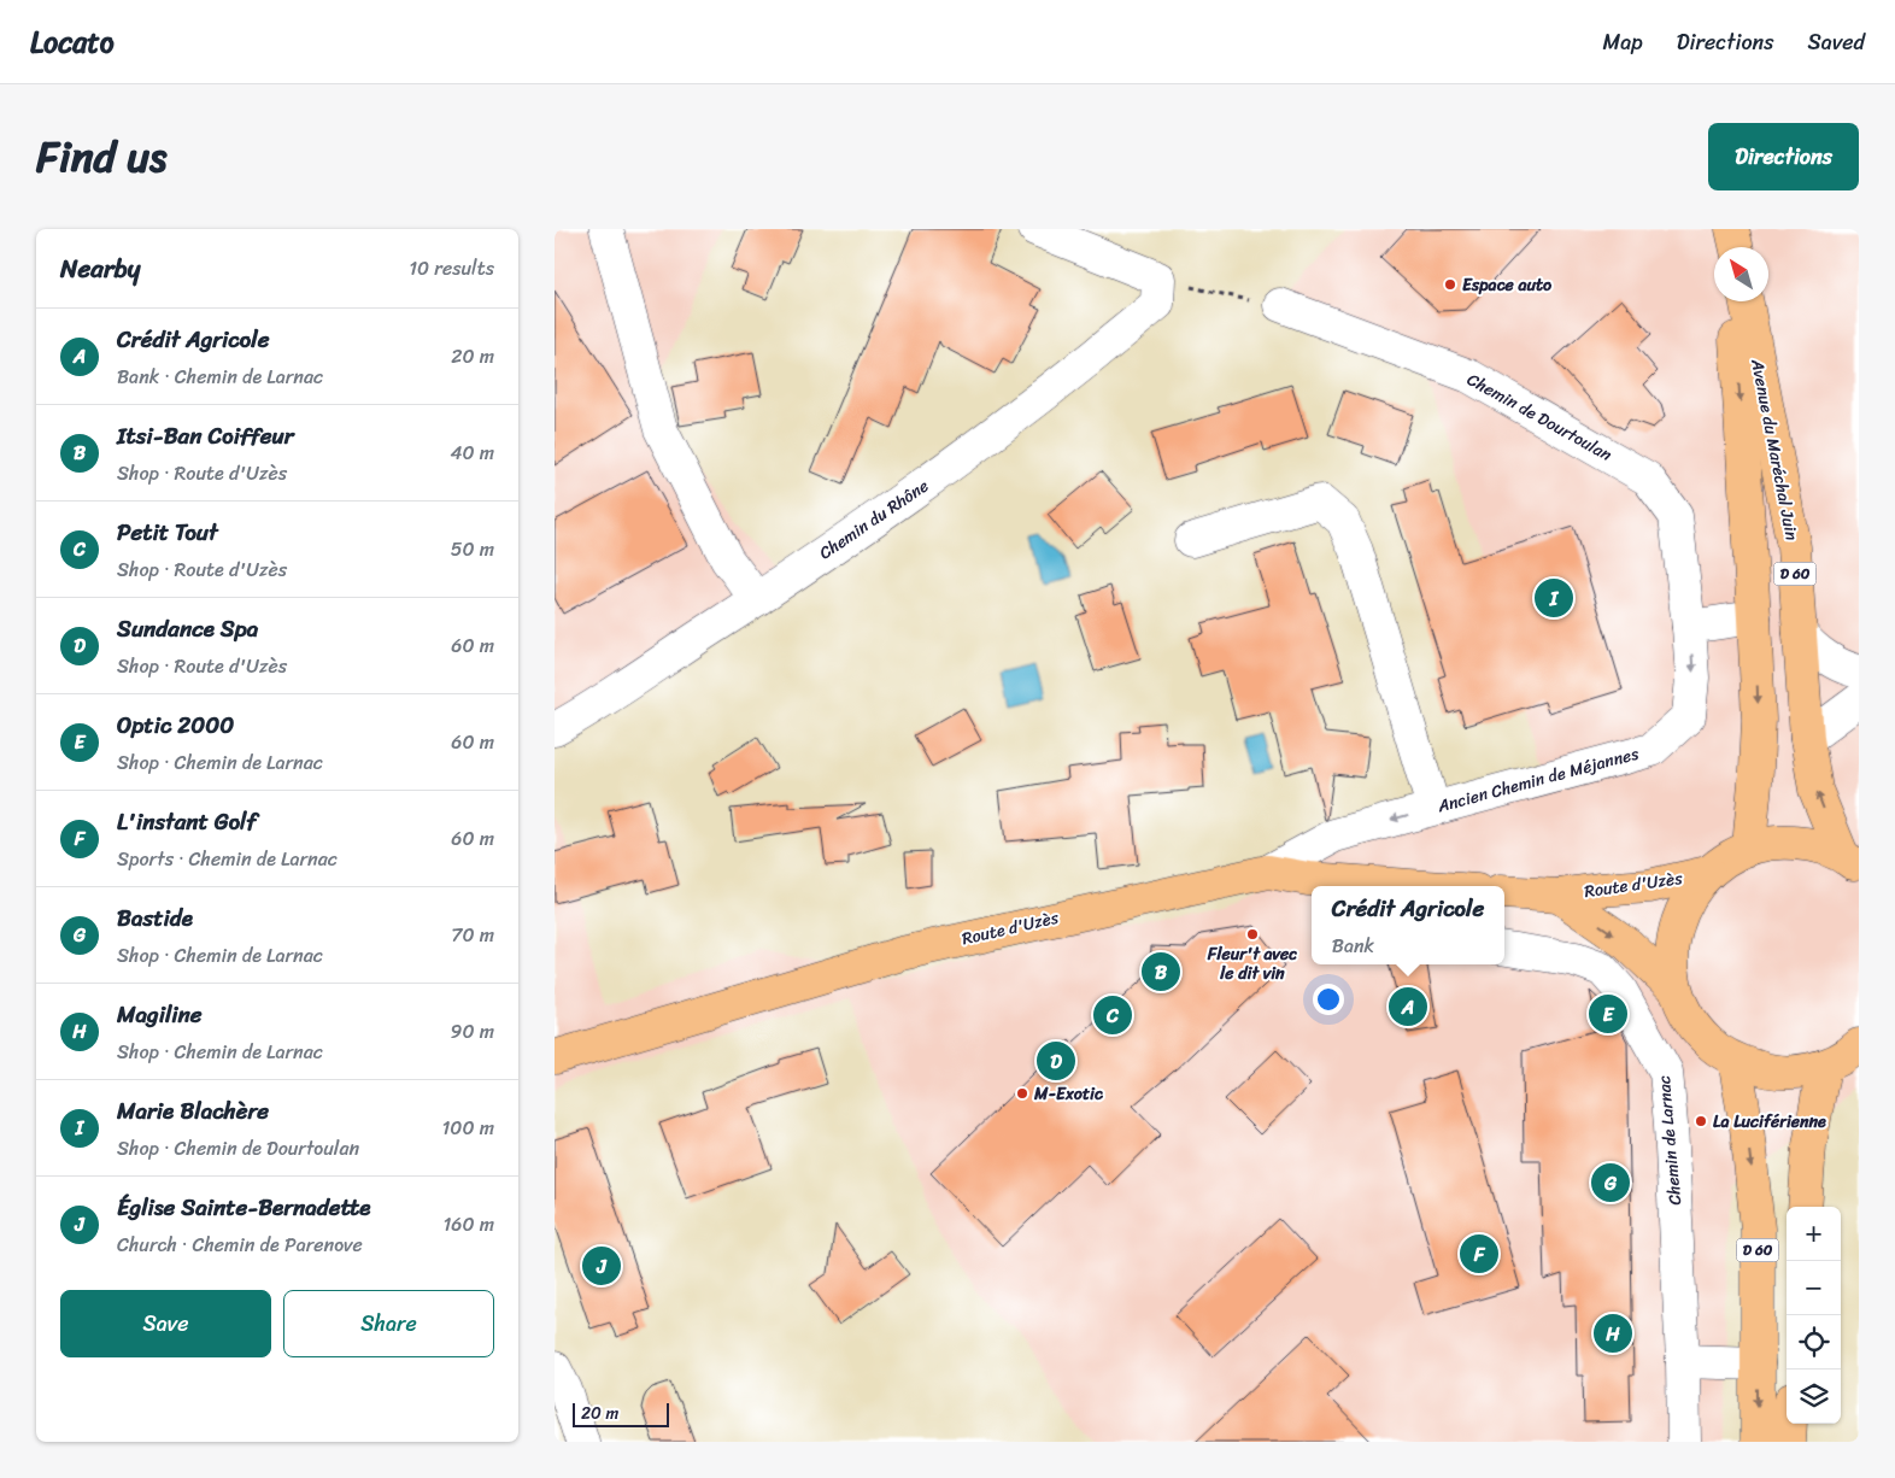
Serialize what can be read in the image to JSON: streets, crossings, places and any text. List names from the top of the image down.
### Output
{
  "streets": {
    "main road": ["Avenue du Maréchal Juin", "D 60", "Route d'Uzès"],
    "street": [
      "Chemin de Dourtoulan",
      "Chemin du Rhône",
      "Ancien Chemin de Méjannes",
      "Chemin de Larnac"
    ]
  },
  "crossings": [
    ["Chemin de Dourtoulan", "Ancien Chemin de Méjannes"],
    ["Ancien Chemin de Méjannes", "Route d'Uzès"]
  ],
  "one_way": ["Ancien Chemin de Méjannes"],
  "places": [
    "Espace auto",
    "Fleur't avec le dit vin",
    "M-Exotic",
    "La Luciférienne"
  ],
  "scale_bar": "20 m",
  "north": "top left",
  "page": {
    "header": "Locato",
    "nav": ["Map", "Directions", "Saved"],
    "title": "Find us",
    "buttons": [
      "Directions",
      ["Save", "Share"]
    ],
    "heading": ["Nearby", "10 results"],
    "list": [
      {
        "mark": "A",
        "name": "Crédit Agricole",
        "note": "Bank · Chemin de Larnac",
        "value": "20 m"
      },
      {
        "mark": "B",
        "name": "Itsi-Ban Coiffeur",
        "note": "Shop · Route d'Uzès",
        "value": "40 m"
      },
      {
        "mark": "C",
        "name": "Petit Tout",
        "note": "Shop · Route d'Uzès",
        "value": "50 m"
      },
      {
        "mark": "D",
        "name": "Sundance Spa",
        "note": "Shop · Route d'Uzès",
        "value": "60 m"
      },
      {
        "mark": "E",
        "name": "Optic 2000",
        "note": "Shop · Chemin de Larnac",
        "value": "60 m"
      },
      {
        "mark": "F",
        "name": "L'instant Golf",
        "note": "Sports · Chemin de Larnac",
        "value": "60 m"
      },
      {
        "mark": "G",
        "name": "Bastide",
        "note": "Shop · Chemin de Larnac",
        "value": "70 m"
      },
      {
        "mark": "H",
        "name": "Magiline",
        "note": "Shop · Chemin de Larnac",
        "value": "90 m"
      },
      {
        "mark": "I",
        "name": "Marie Blachère",
        "note": "Shop · Chemin de Dourtoulan",
        "value": "100 m"
      },
      {
        "mark": "J",
        "name": "Église Sainte-Bernadette",
        "note": "Church · Chemin de Parenove",
        "value": "160 m"
      }
    ],
    "pins": [
      "I",
      "B",
      "A",
      "E",
      "C",
      "D",
      "G",
      "F",
      "J",
      "H"
    ],
    "popup": ["Crédit Agricole", "Bank"],
    "map_buttons": ["+", "−"],
    "scale": "20 m"
  }
}
